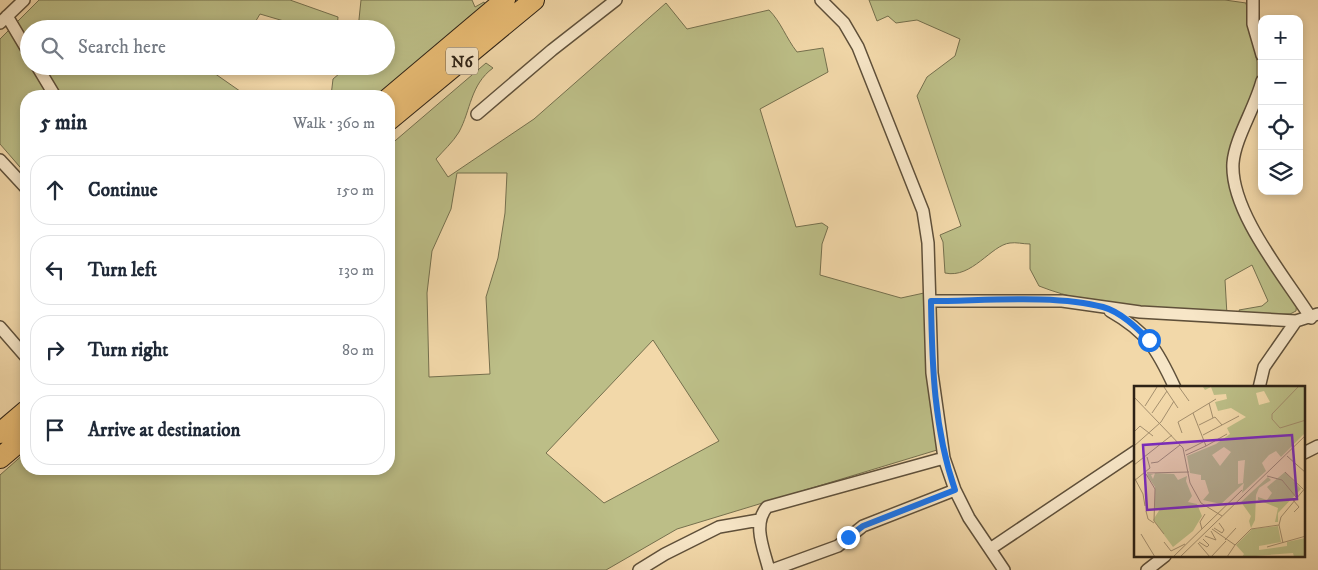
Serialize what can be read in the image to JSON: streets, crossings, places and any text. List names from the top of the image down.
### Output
{
  "streets": {
    "highway": ["N6"]
  },
  "page": {
    "map_buttons": ["+", "−"],
    "search": "Search here",
    "heading": ["5 min", "Walk · 360 m"],
    "list": [
      ["Continue", "150 m"],
      ["Turn left", "130 m"],
      ["Turn right", "80 m"],
      "Arrive at destination"
    ]
  }
}
